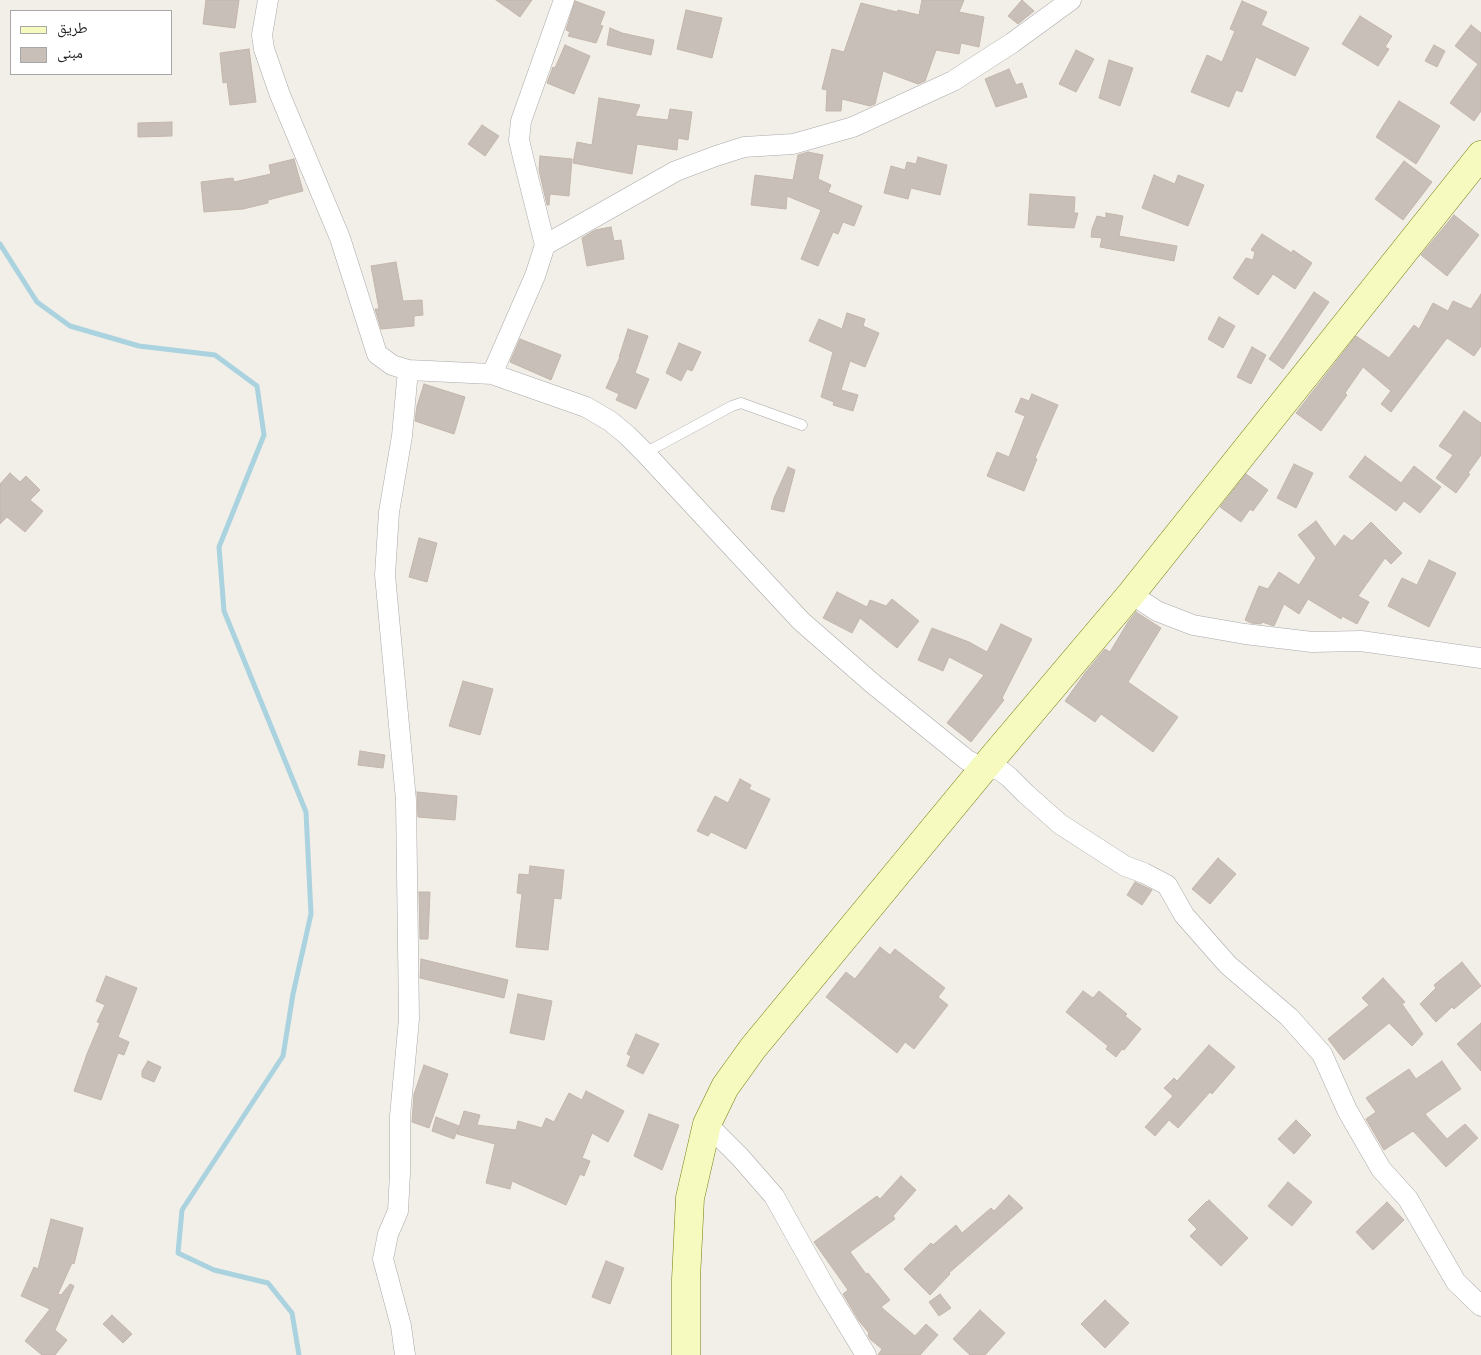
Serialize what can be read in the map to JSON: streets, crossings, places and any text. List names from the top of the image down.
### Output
{
  "legend": ["طريق", "مبنى"]
}
